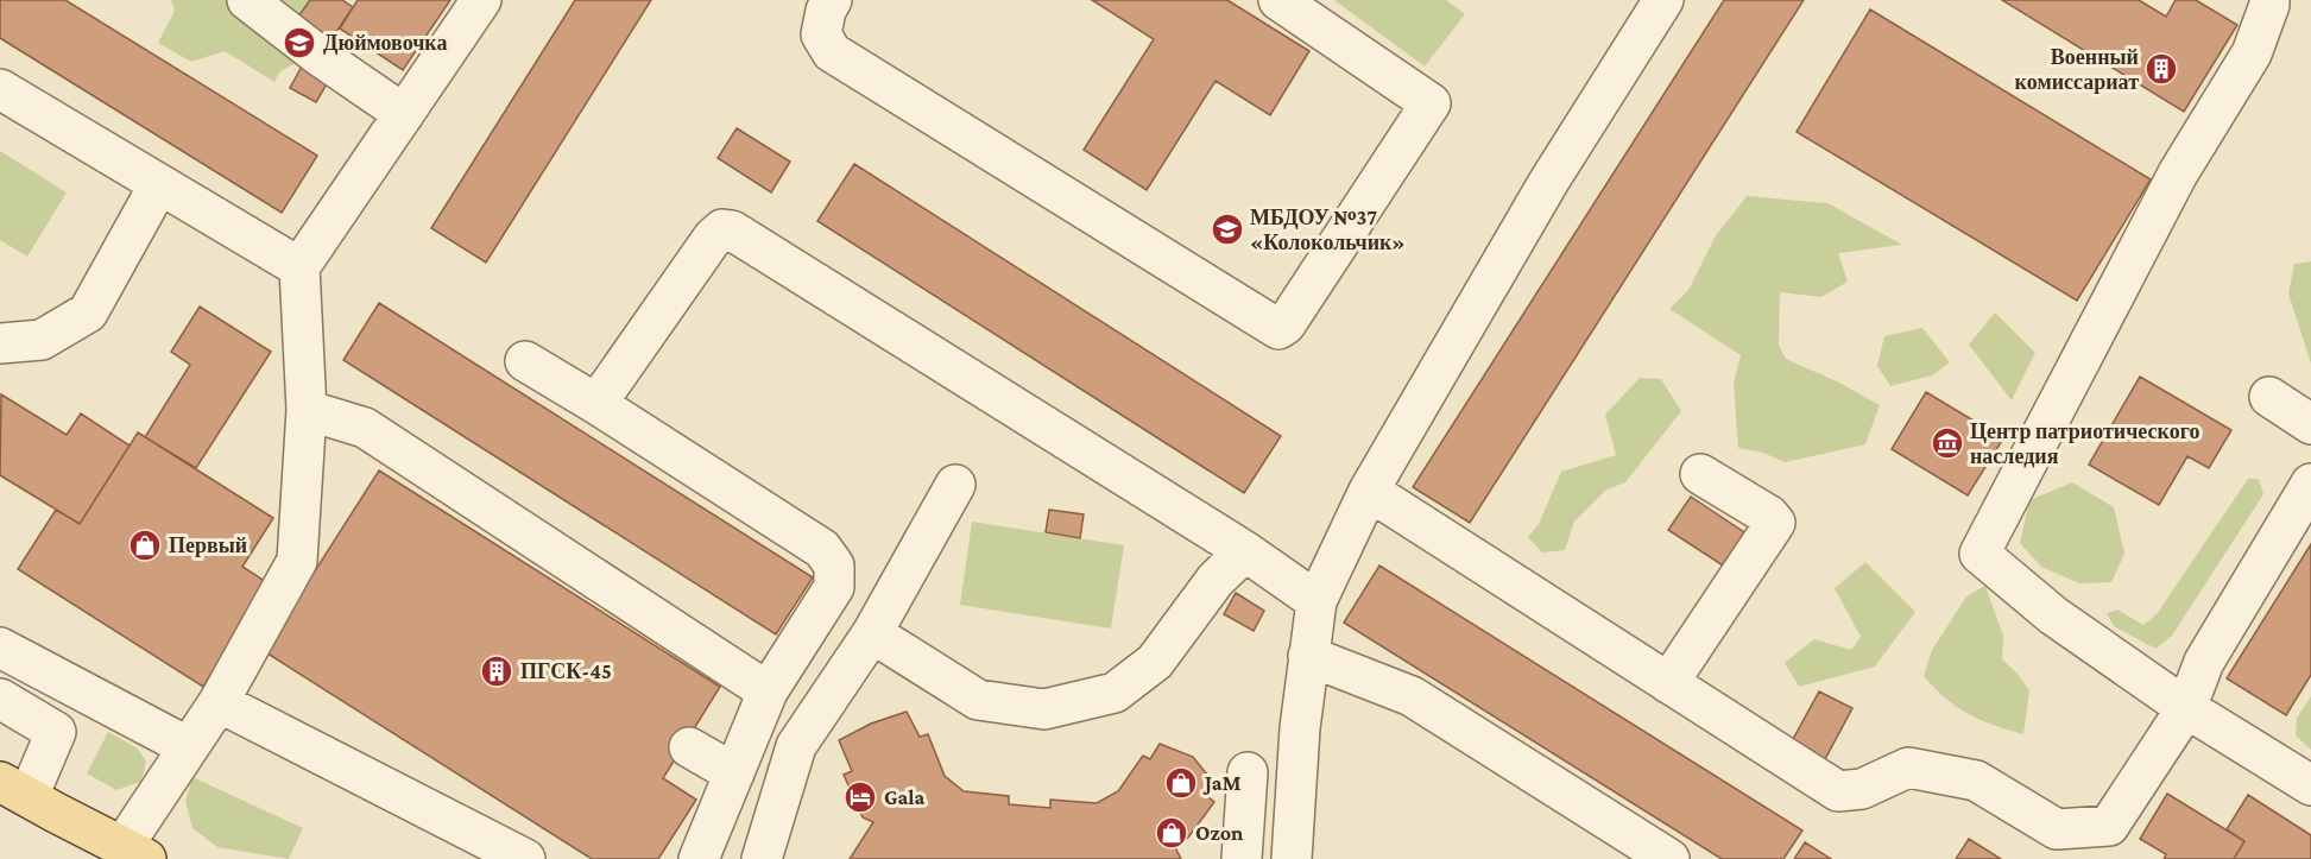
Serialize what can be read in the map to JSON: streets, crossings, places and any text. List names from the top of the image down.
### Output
{
  "places": {
    "school or university": ["Дюймовочка", "МБДОУ №37 «Колокольчик»"],
    "building": ["Военный комиссариат", "ПГСК-45"],
    "museum": ["Центр патриотического наследия"],
    "shop": ["Первый", "JaM", "Ozon"],
    "hotel": ["Gala"]
  }
}
